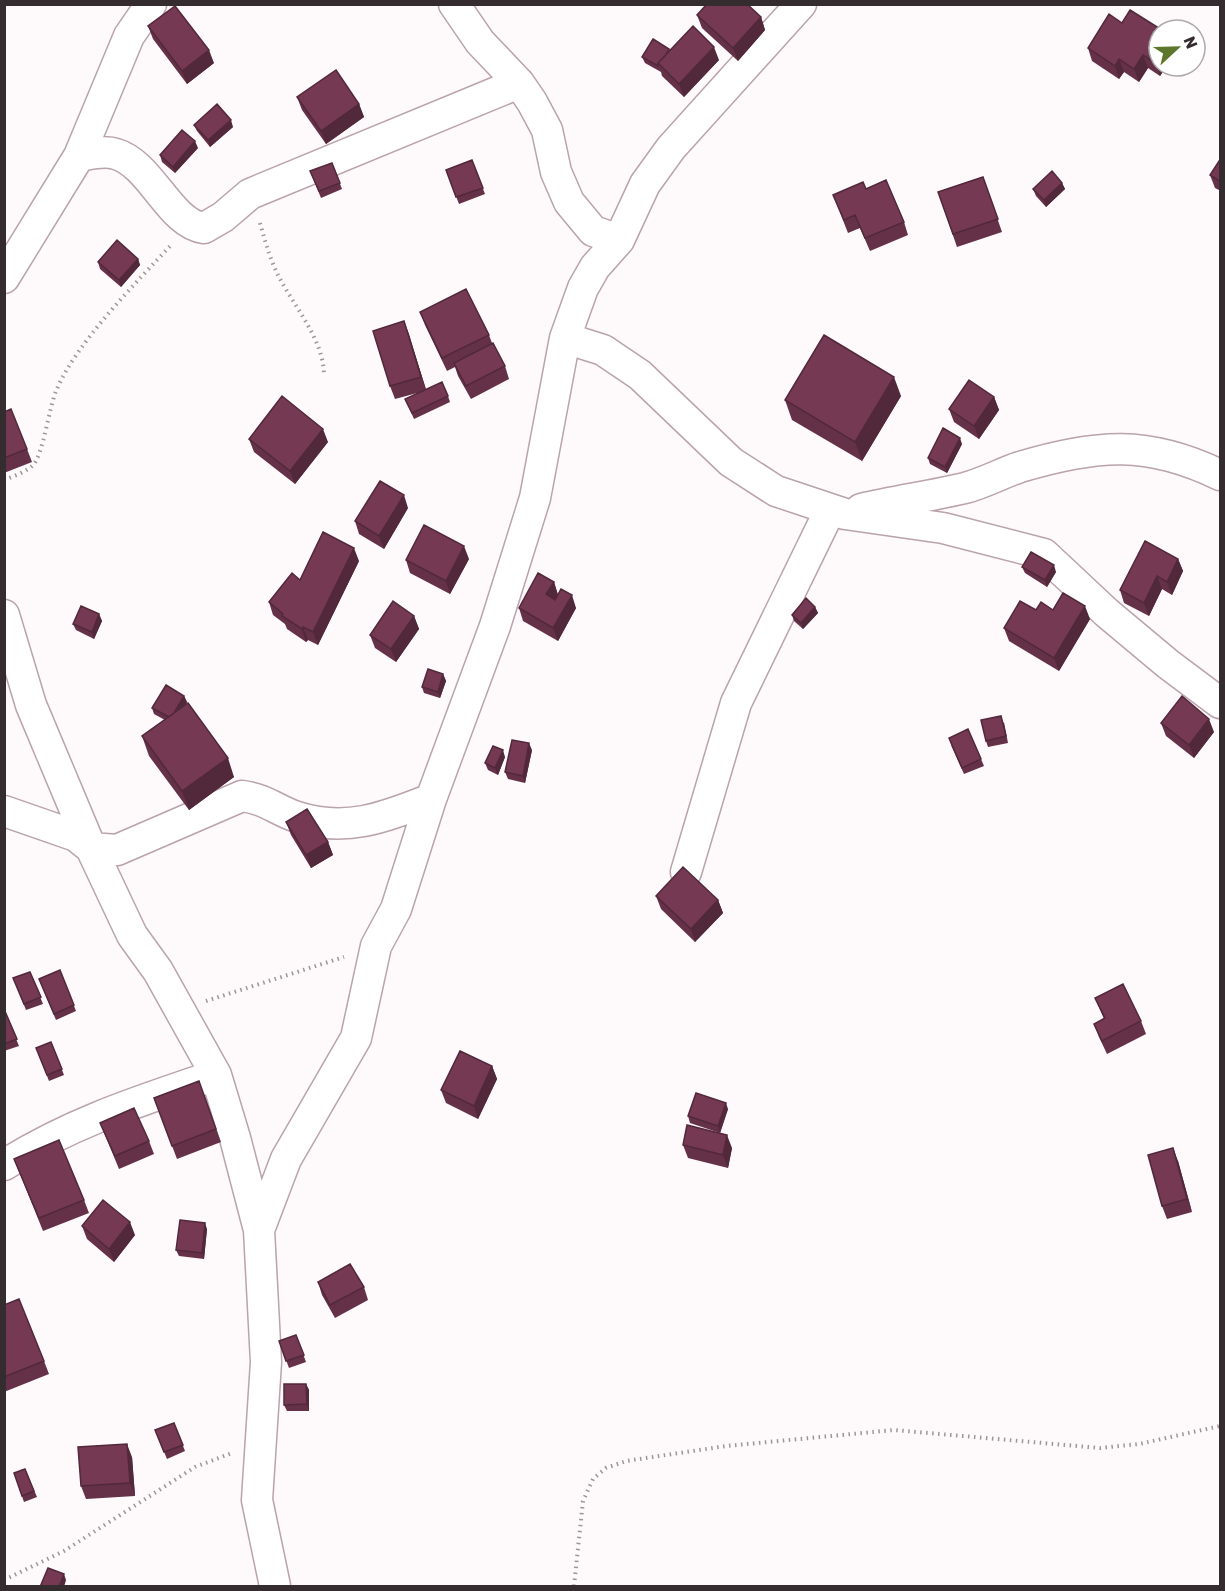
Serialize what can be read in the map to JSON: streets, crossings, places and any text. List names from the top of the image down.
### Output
{
  "north": "right"
}
